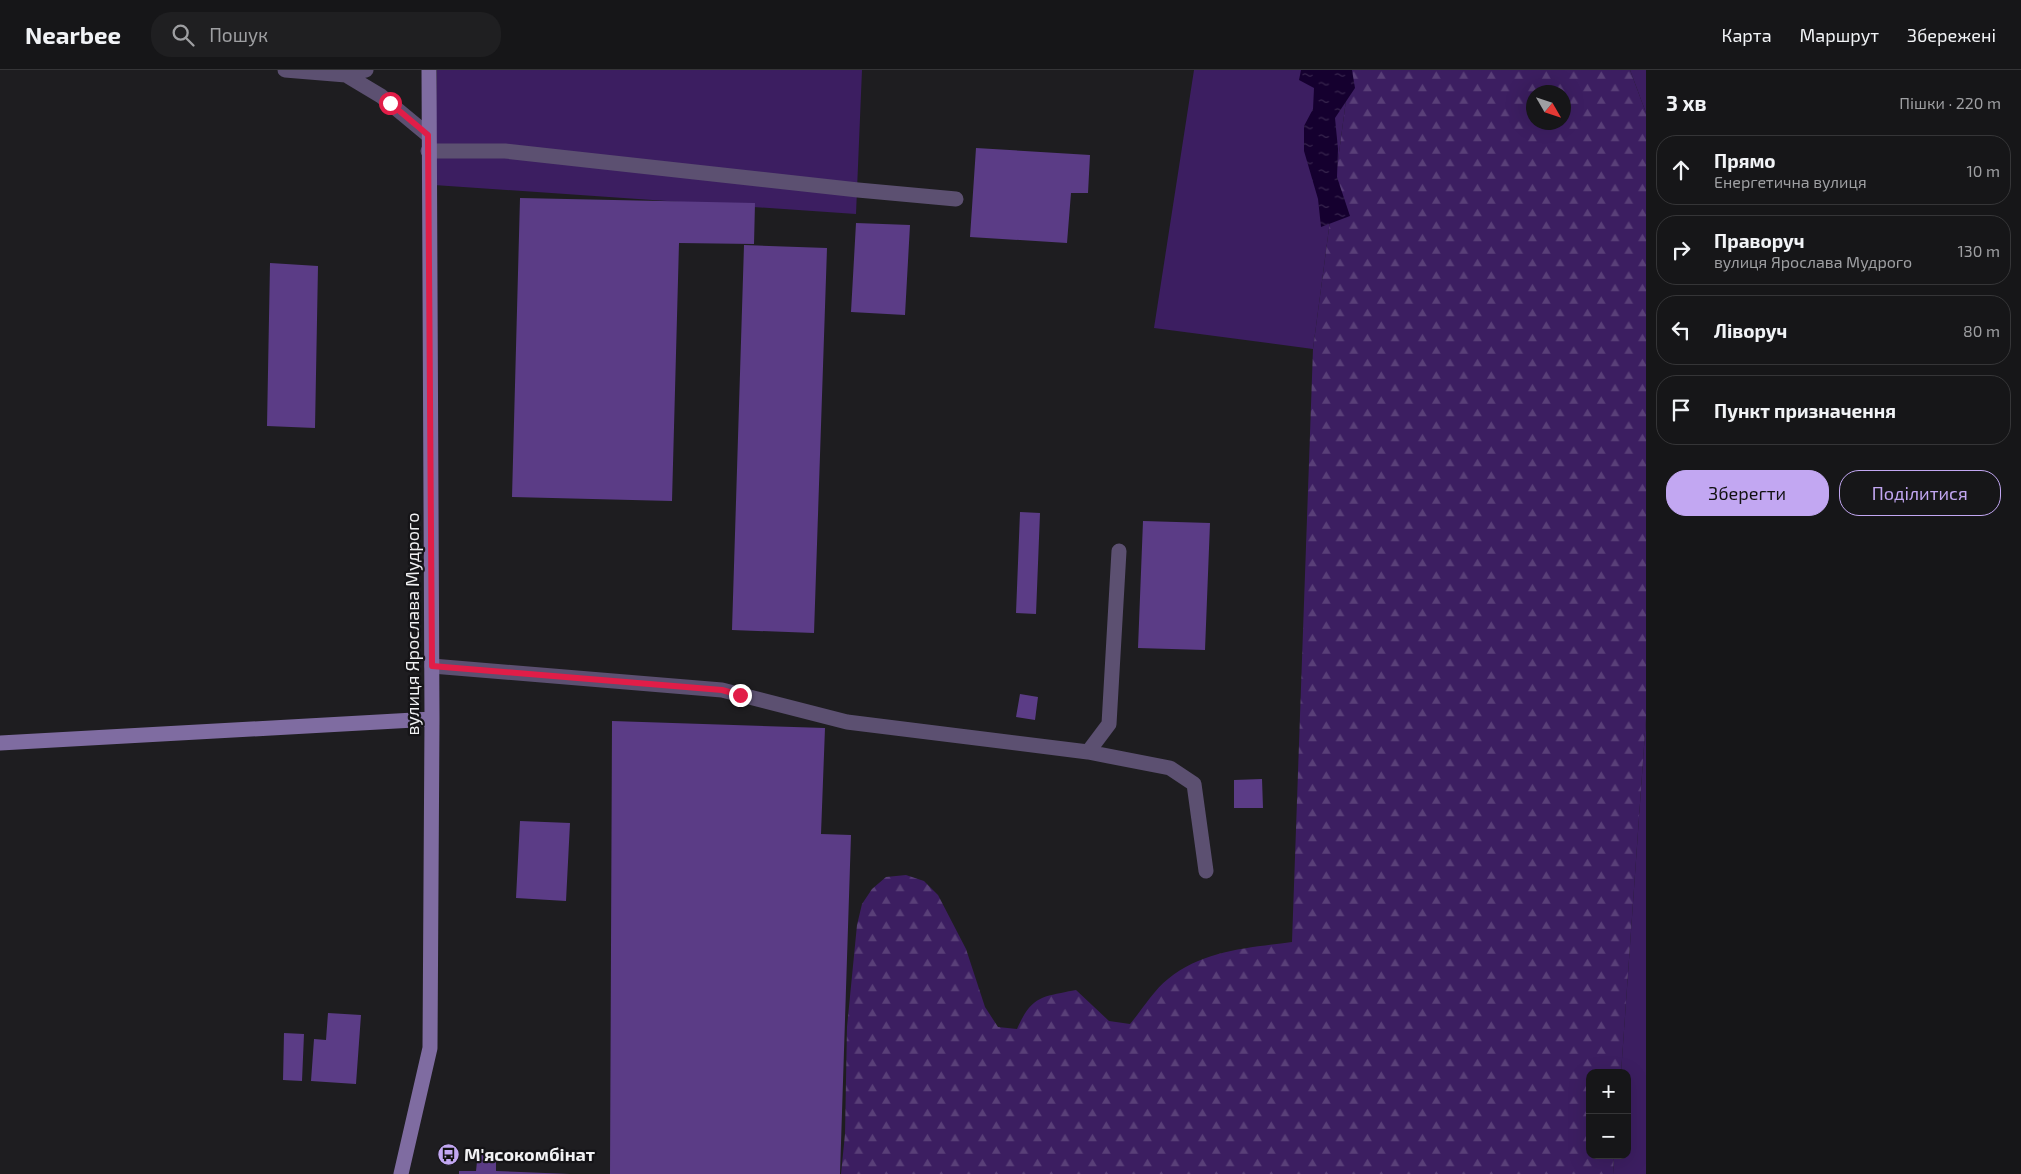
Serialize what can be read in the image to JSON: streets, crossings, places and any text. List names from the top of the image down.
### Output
{
  "streets": {
    "main road": ["вулиця Ярослава Мудрого"]
  },
  "places": {
    "bus stop": ["М'ясокомбінат"]
  },
  "north": "bottom right",
  "page": {
    "header": "Nearbee",
    "search": "Пошук",
    "nav": ["Карта", "Маршрут", "Збережені"],
    "heading": ["3 хв", "Пішки · 220 m"],
    "list": [
      ["Прямо", "Енергетична вулиця", "10 m"],
      ["Праворуч", "вулиця Ярослава Мудрого", "130 m"],
      ["Ліворуч", "80 m"],
      "Пункт призначення"
    ],
    "buttons": ["Зберегти", "Поділитися"],
    "map_buttons": ["+", "−"]
  }
}
